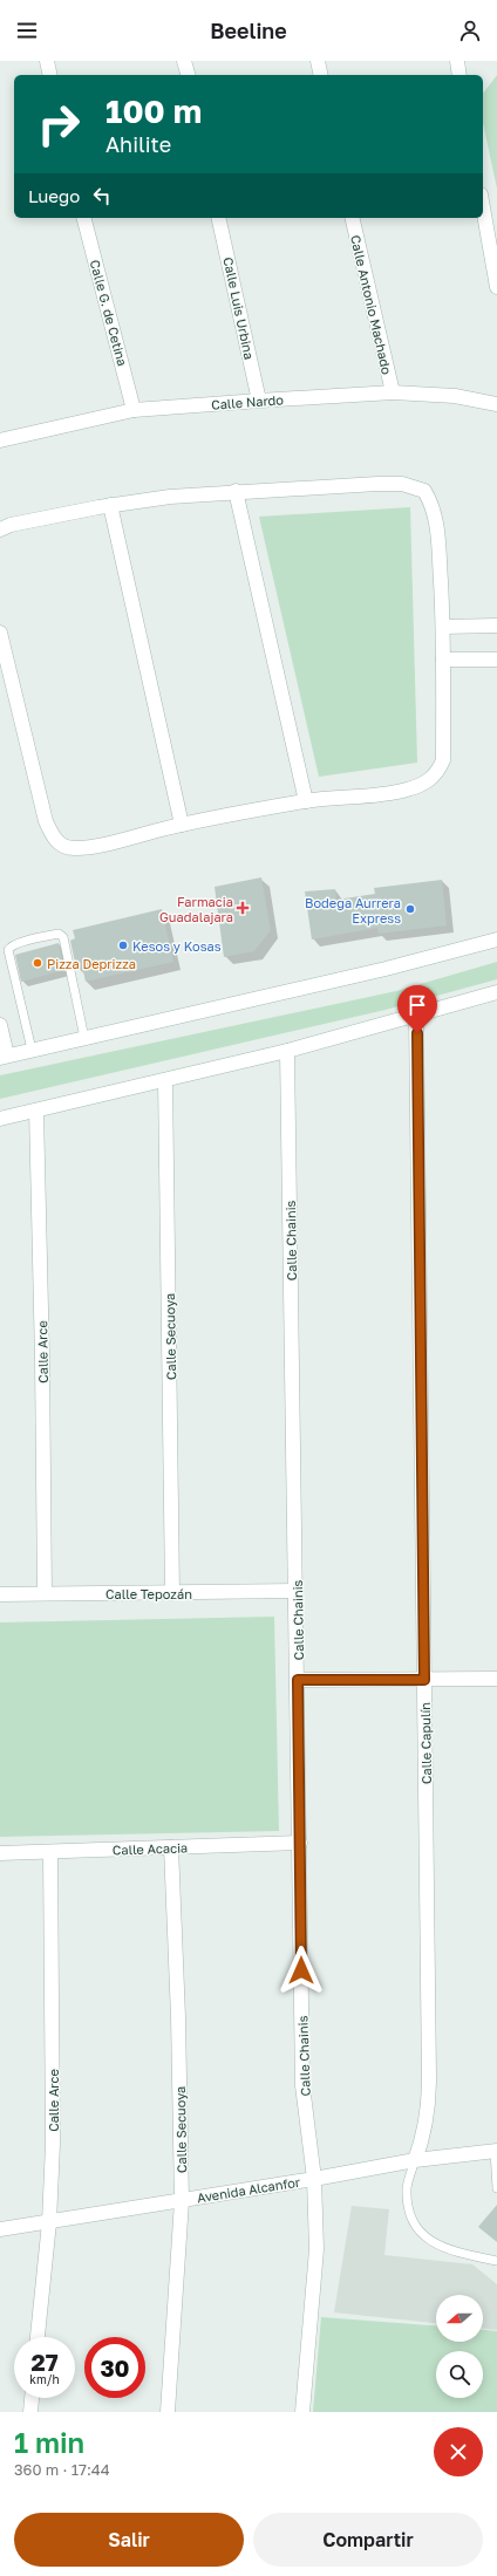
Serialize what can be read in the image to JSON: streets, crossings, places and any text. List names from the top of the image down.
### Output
{
  "streets": {
    "street": [
      "Calle Antonio Machado",
      "Calle Luis Urbina",
      "Calle G. de Cetina",
      "Calle Nardo",
      "Calle Chainis",
      "Calle Secuoya",
      "Calle Arce",
      "Calle Tepozán",
      "Calle Capulín",
      "Calle Acacia",
      "Avenida Alcanfor"
    ]
  },
  "crossings": [
    ["Calle Antonio Machado", "Calle Nardo"],
    ["Calle Luis Urbina", "Calle Nardo"],
    ["Calle G. de Cetina", "Calle Nardo"],
    ["Calle Chainis", "Calle Tepozán"],
    ["Calle Chainis", "Calle Acacia"],
    ["Calle Chainis", "Avenida Alcanfor"],
    ["Calle Secuoya", "Calle Tepozán"],
    ["Calle Secuoya", "Calle Acacia"],
    ["Calle Secuoya", "Avenida Alcanfor"],
    ["Calle Arce", "Calle Tepozán"],
    ["Calle Arce", "Calle Acacia"],
    ["Calle Arce", "Avenida Alcanfor"],
    ["Calle Capulín", "Avenida Alcanfor"]
  ],
  "places": {
    "health": ["Farmacia Guadalajara"],
    "other": ["Bodega Aurrera Express", "Kesos y Kosas", "Pizza Deprizza"]
  },
  "north": "left",
  "page": {
    "header": "Beeline",
    "turn": ["100 m", "Ahilite"],
    "then": "Luego",
    "speed": "27 km/h",
    "limit": "30",
    "heading": ["1 min", "360 m · 17:44"],
    "buttons": ["Salir", "Compartir"]
  }
}
